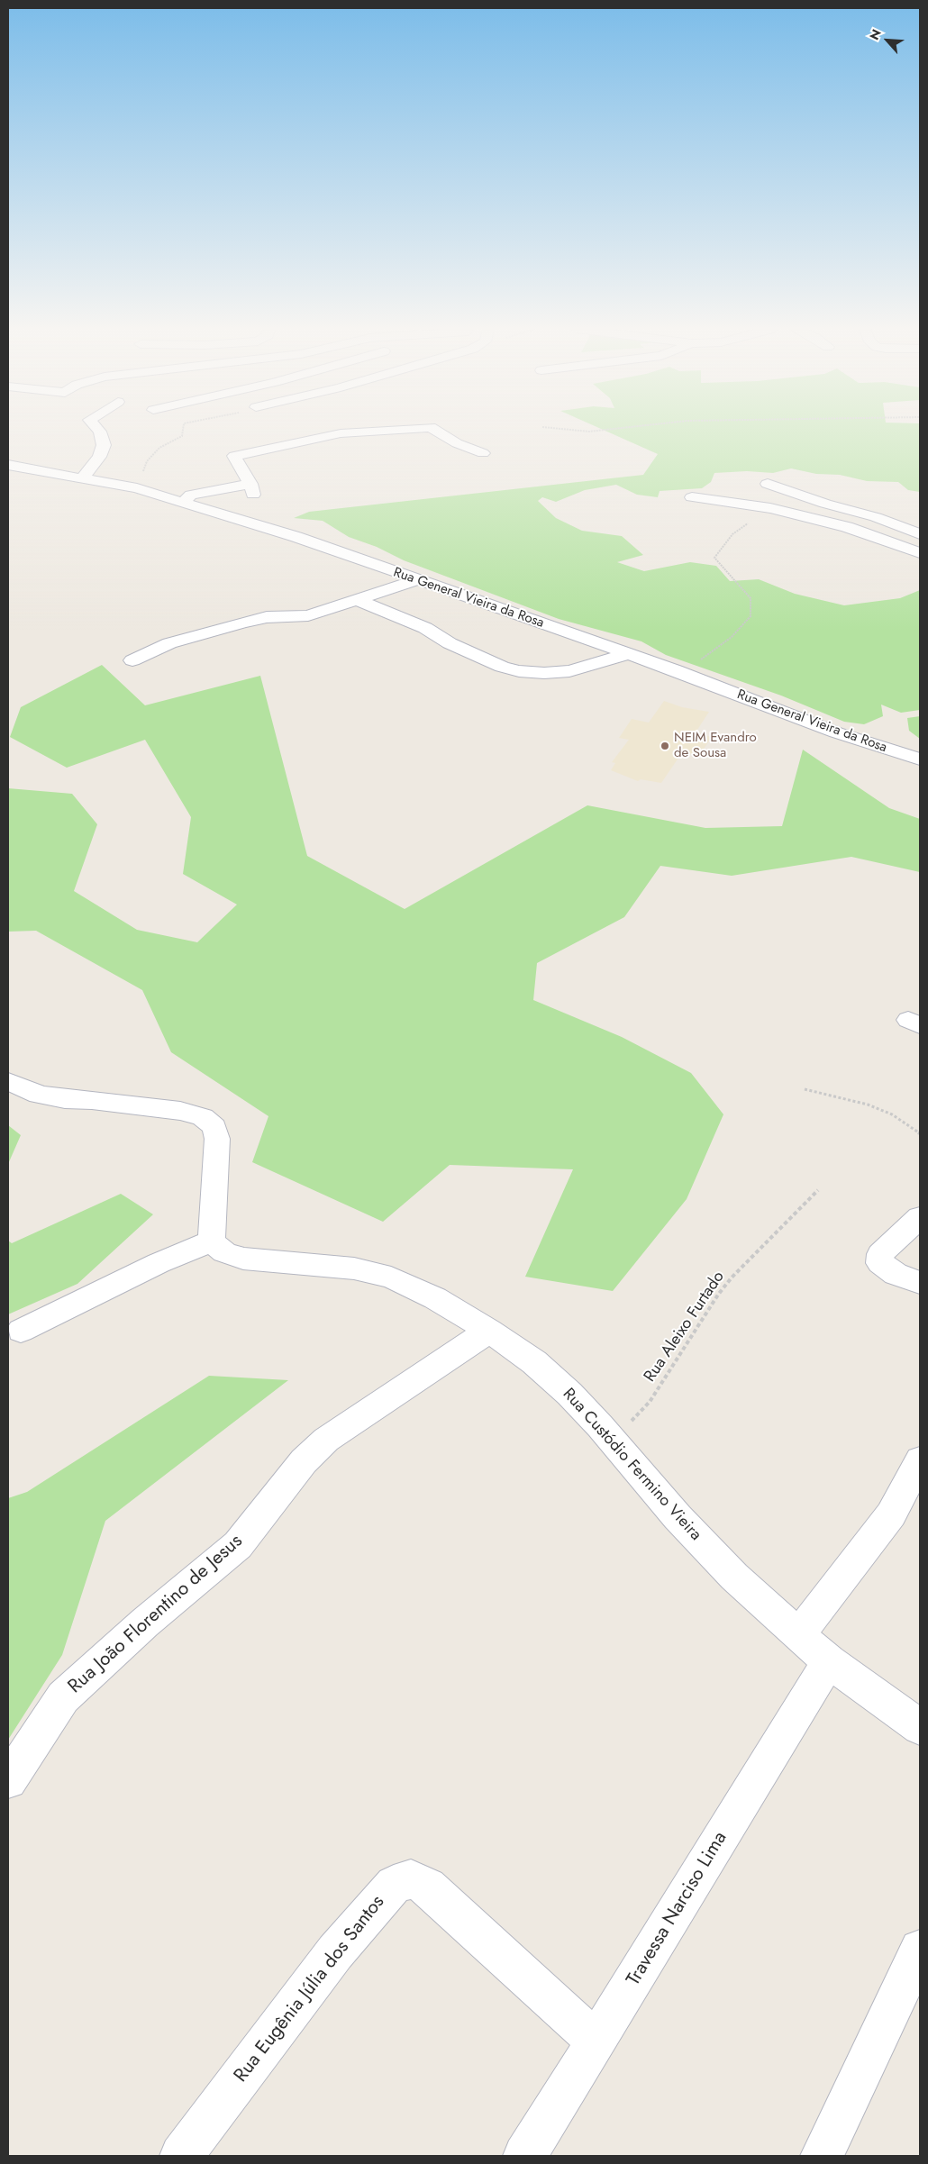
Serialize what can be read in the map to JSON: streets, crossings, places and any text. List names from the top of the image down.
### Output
{
  "streets": {
    "street": [
      "Rua General Vieira da Rosa",
      "Rua Custódio Fermino Vieira",
      "Rua João Florentino de Jesus",
      "Travessa Narciso Lima",
      "Rua Eugênia Júlia dos Santos"
    ],
    "path": ["Rua Aleixo Furtado"]
  },
  "crossings": [
    ["Rua Aleixo Furtado", "Rua Custódio Fermino Vieira"],
    ["Rua Custódio Fermino Vieira", "Rua João Florentino de Jesus"],
    ["Rua Custódio Fermino Vieira", "Travessa Narciso Lima"],
    ["Travessa Narciso Lima", "Rua Eugênia Júlia dos Santos"]
  ],
  "places": ["NEIM Evandro de Sousa"],
  "north": "top left"
}
